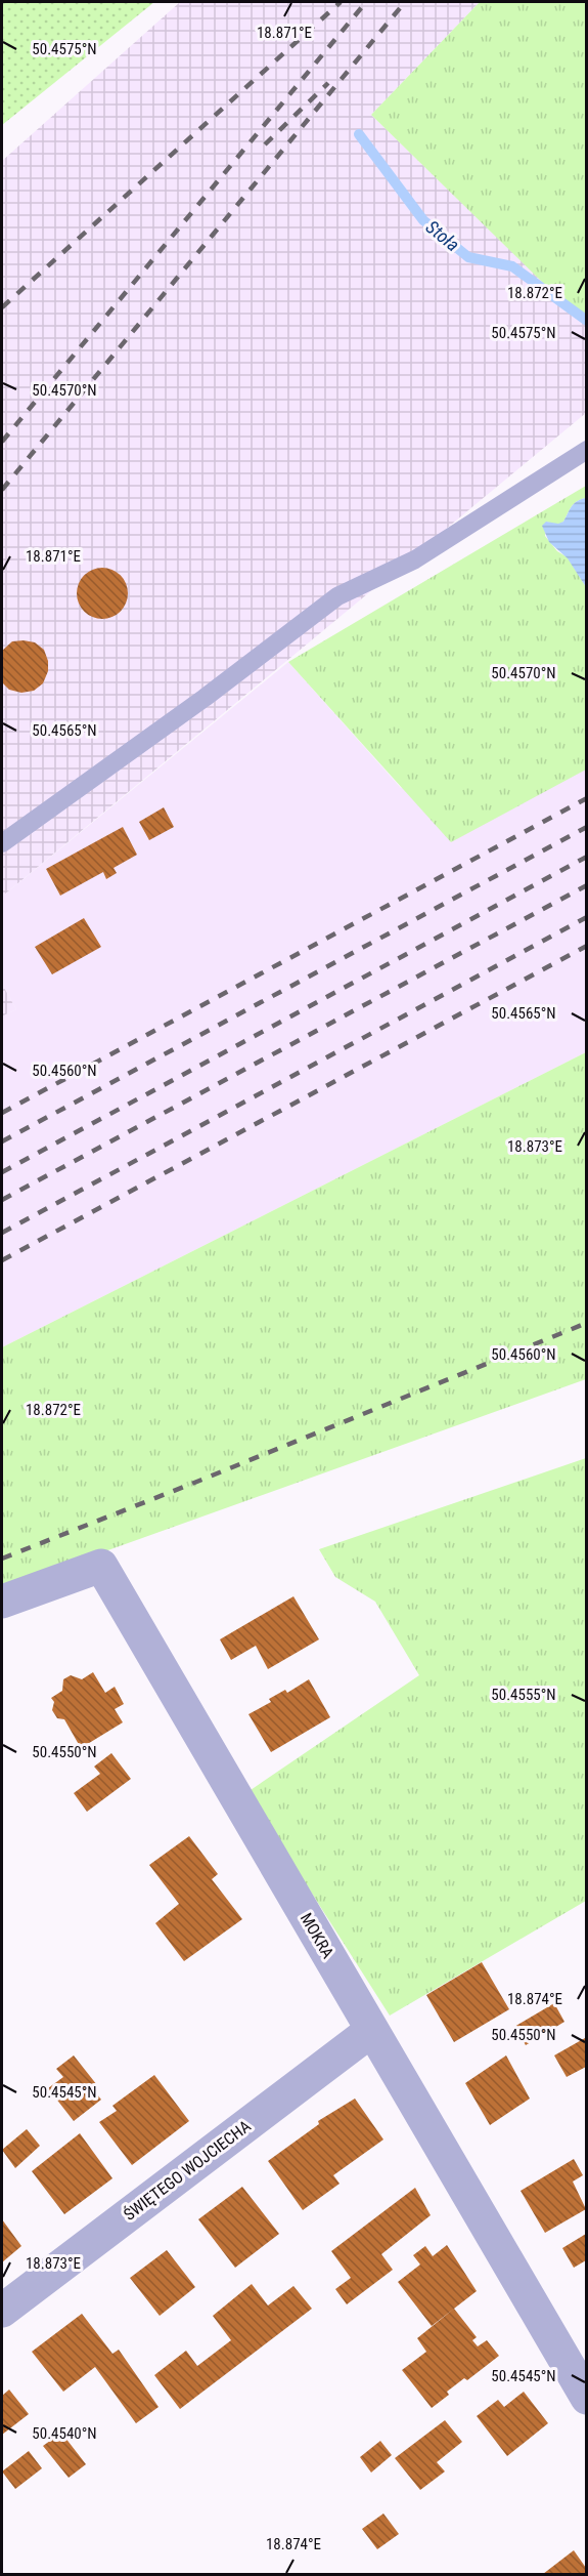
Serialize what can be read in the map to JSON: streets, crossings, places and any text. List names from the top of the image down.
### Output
{
  "streets": {
    "street": ["MOKRA", "ŚWIĘTEGO WOJCIECHA"]
  },
  "crossings": [
    ["MOKRA", "ŚWIĘTEGO WOJCIECHA"]
  ],
  "water": ["Stoła"],
  "coordinates": [
    "18.871°E",
    "50.4575°N",
    "18.872°E",
    "50.4570°N",
    "50.4565°N",
    "50.4560°N",
    "18.873°E",
    "50.4555°N",
    "50.4550°N",
    "18.874°E",
    "50.4545°N",
    "50.4540°N"
  ]
}
